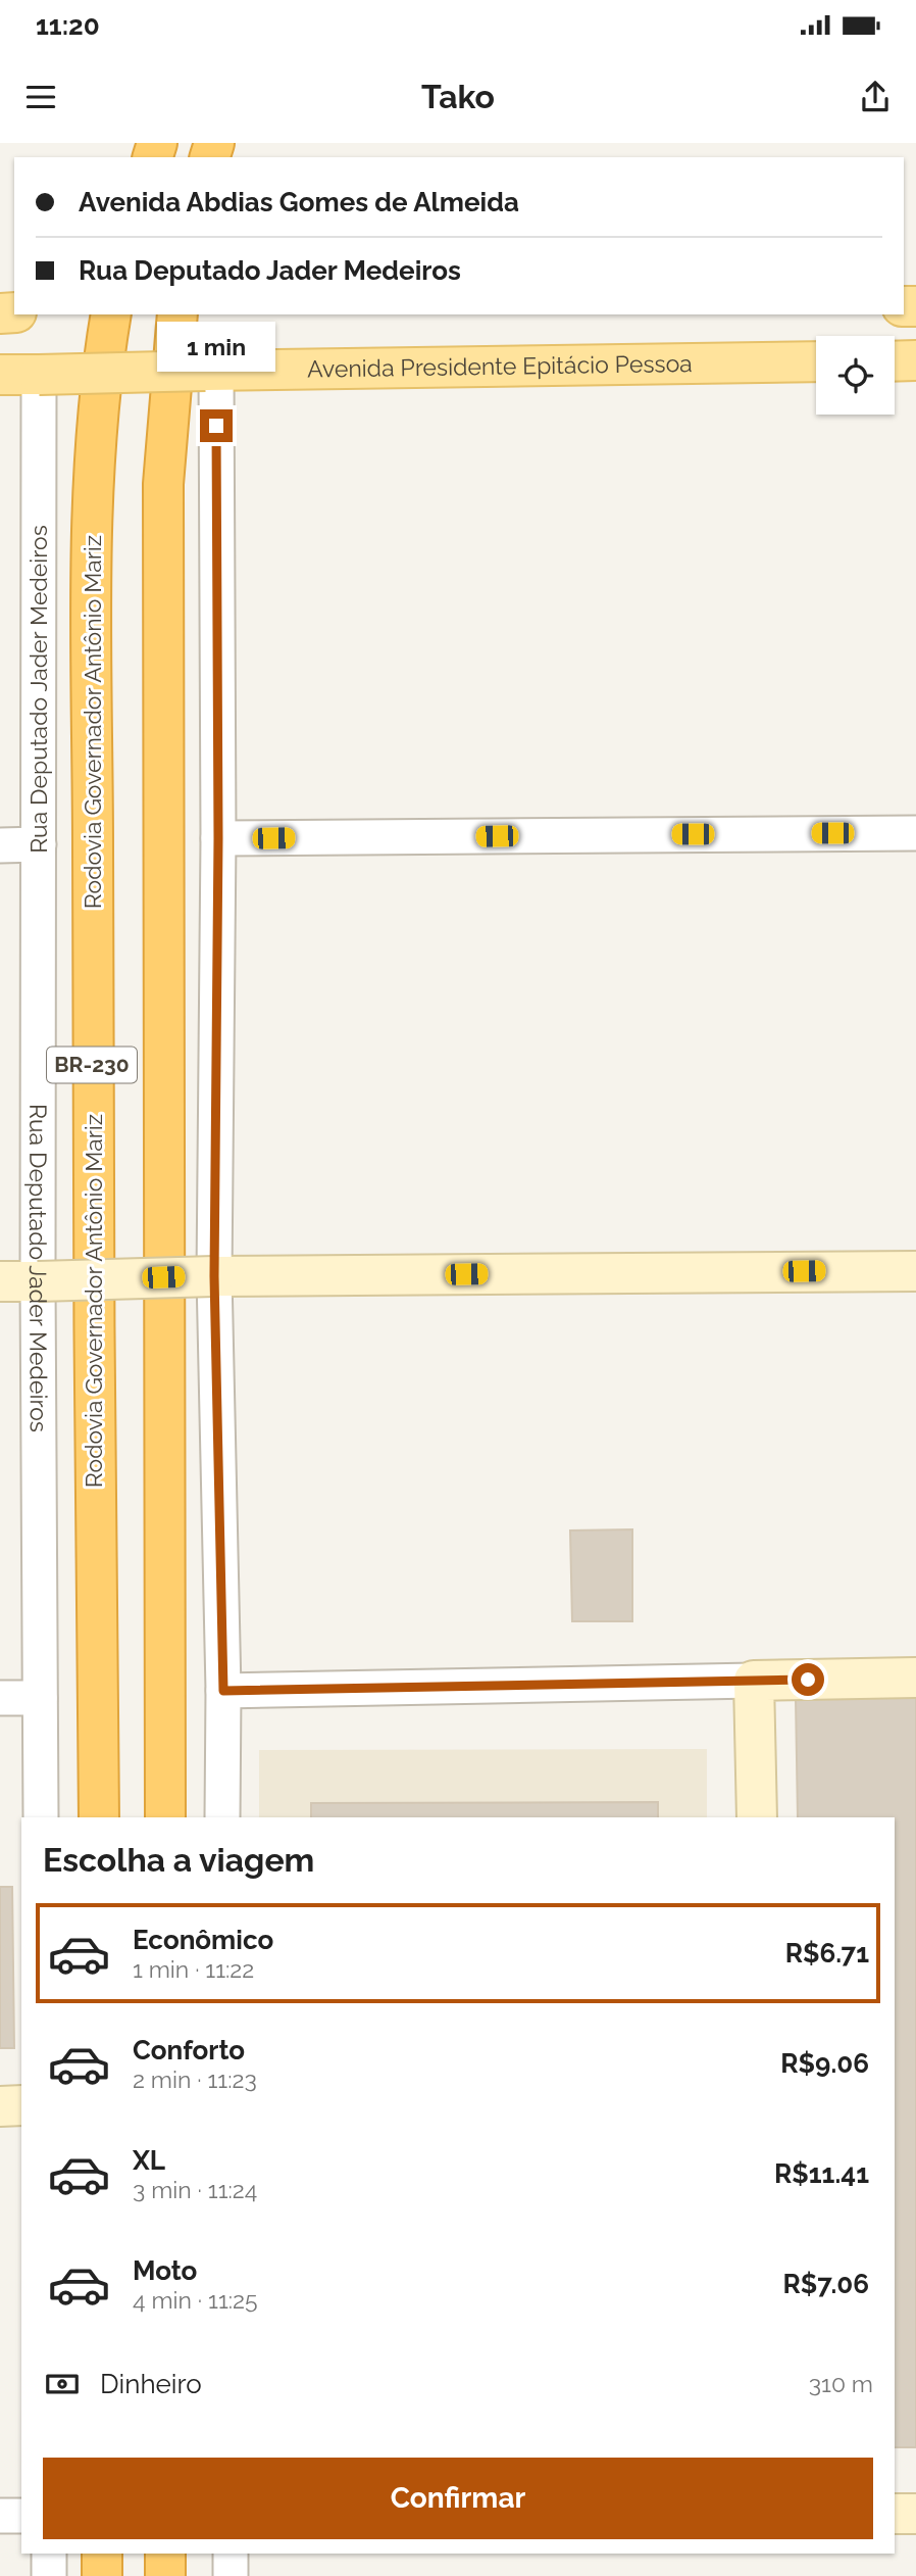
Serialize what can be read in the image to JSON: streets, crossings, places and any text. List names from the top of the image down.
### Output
{
  "streets": {
    "highway": ["Rodovia Governador Antônio Mariz", "BR-230"],
    "main road": ["Avenida Presidente Epitácio Pessoa"],
    "street": ["Rua Deputado Jader Medeiros"]
  },
  "crossings": [
    ["Avenida Presidente Epitácio Pessoa", "Rua Deputado Jader Medeiros"]
  ],
  "page": {
    "status": "11:20",
    "header": "Tako",
    "banner": ["Avenida Abdias Gomes de Almeida", "Rua Deputado Jader Medeiros"],
    "bubble": "1 min",
    "heading": "Escolha a viagem",
    "list": [
      {
        "name": "Econômico",
        "note": "1 min · 11:22",
        "value": "R$6.71"
      },
      {
        "name": "Conforto",
        "note": "2 min · 11:23",
        "value": "R$9.06"
      },
      {
        "name": "XL",
        "note": "3 min · 11:24",
        "value": "R$11.41"
      },
      {
        "name": "Moto",
        "note": "4 min · 11:25",
        "value": "R$7.06"
      }
    ],
    "pay": ["Dinheiro", "310 m"],
    "buttons": "Confirmar"
  }
}
